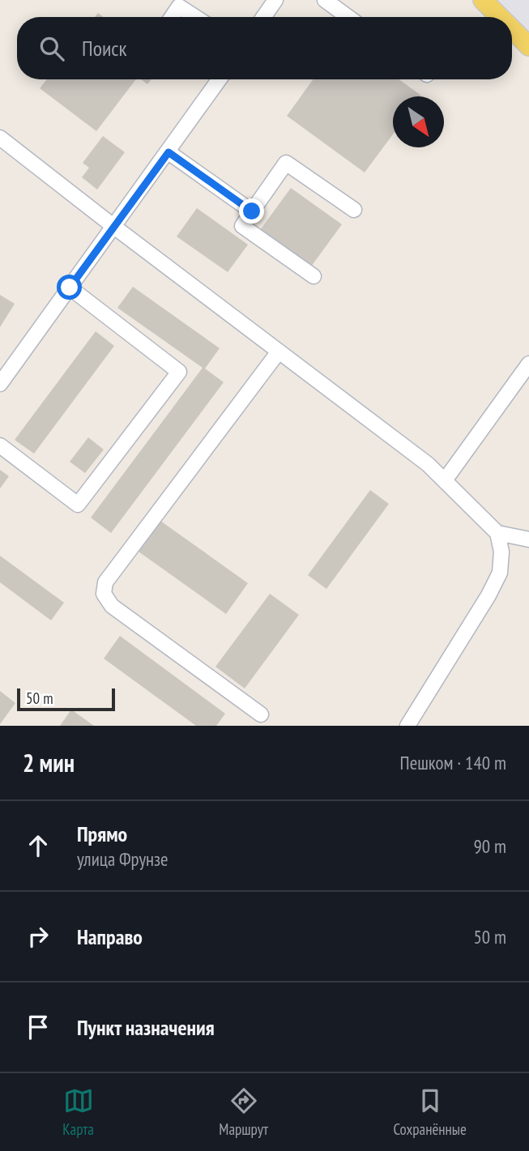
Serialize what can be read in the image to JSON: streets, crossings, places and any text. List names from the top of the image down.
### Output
{
  "scale_bar": "50 m",
  "north": "bottom right",
  "page": {
    "search": "Поиск",
    "scale": "50 m",
    "heading": ["2 мин", "Пешком · 140 m"],
    "list": [
      ["Прямо", "улица Фрунзе", "90 m"],
      ["Направо", "50 m"],
      "Пункт назначения"
    ],
    "nav": ["Карта", "Маршрут", "Сохранённые"]
  }
}
